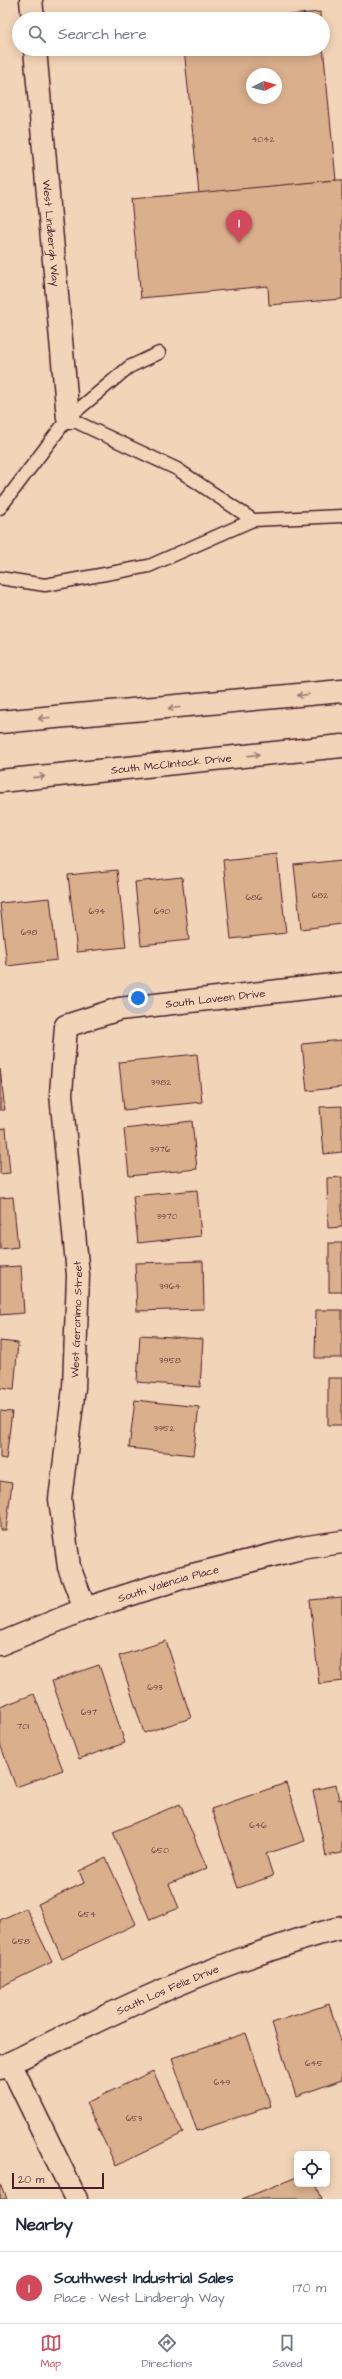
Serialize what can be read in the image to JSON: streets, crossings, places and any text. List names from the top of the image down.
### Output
{
  "streets": {
    "street": [
      "West Lindbergh Way",
      "South McClintock Drive",
      "South Laveen Drive",
      "West Geronimo Street",
      "South Valencia Place",
      "South Los Feliz Drive"
    ]
  },
  "crossings": [
    ["South Laveen Drive", "West Geronimo Street"],
    ["West Geronimo Street", "South Valencia Place"]
  ],
  "house_numbers": [
    "4042",
    "682",
    "686",
    "694",
    "690",
    "698",
    "3982",
    "3976",
    "3970",
    "3964",
    "3958",
    "3952",
    "693",
    "697",
    "701",
    "646",
    "650",
    "654",
    "658",
    "645",
    "649",
    "653"
  ],
  "scale_bar": "20 m",
  "north": "right",
  "page": {
    "search": "Search here",
    "pins": "1",
    "scale": "20 m",
    "heading": "Nearby",
    "list": [
      {
        "mark": "1",
        "name": "Southwest Industrial Sales",
        "note": "Place · West Lindbergh Way",
        "value": "170 m"
      }
    ],
    "nav": ["Map", "Directions", "Saved"]
  }
}
